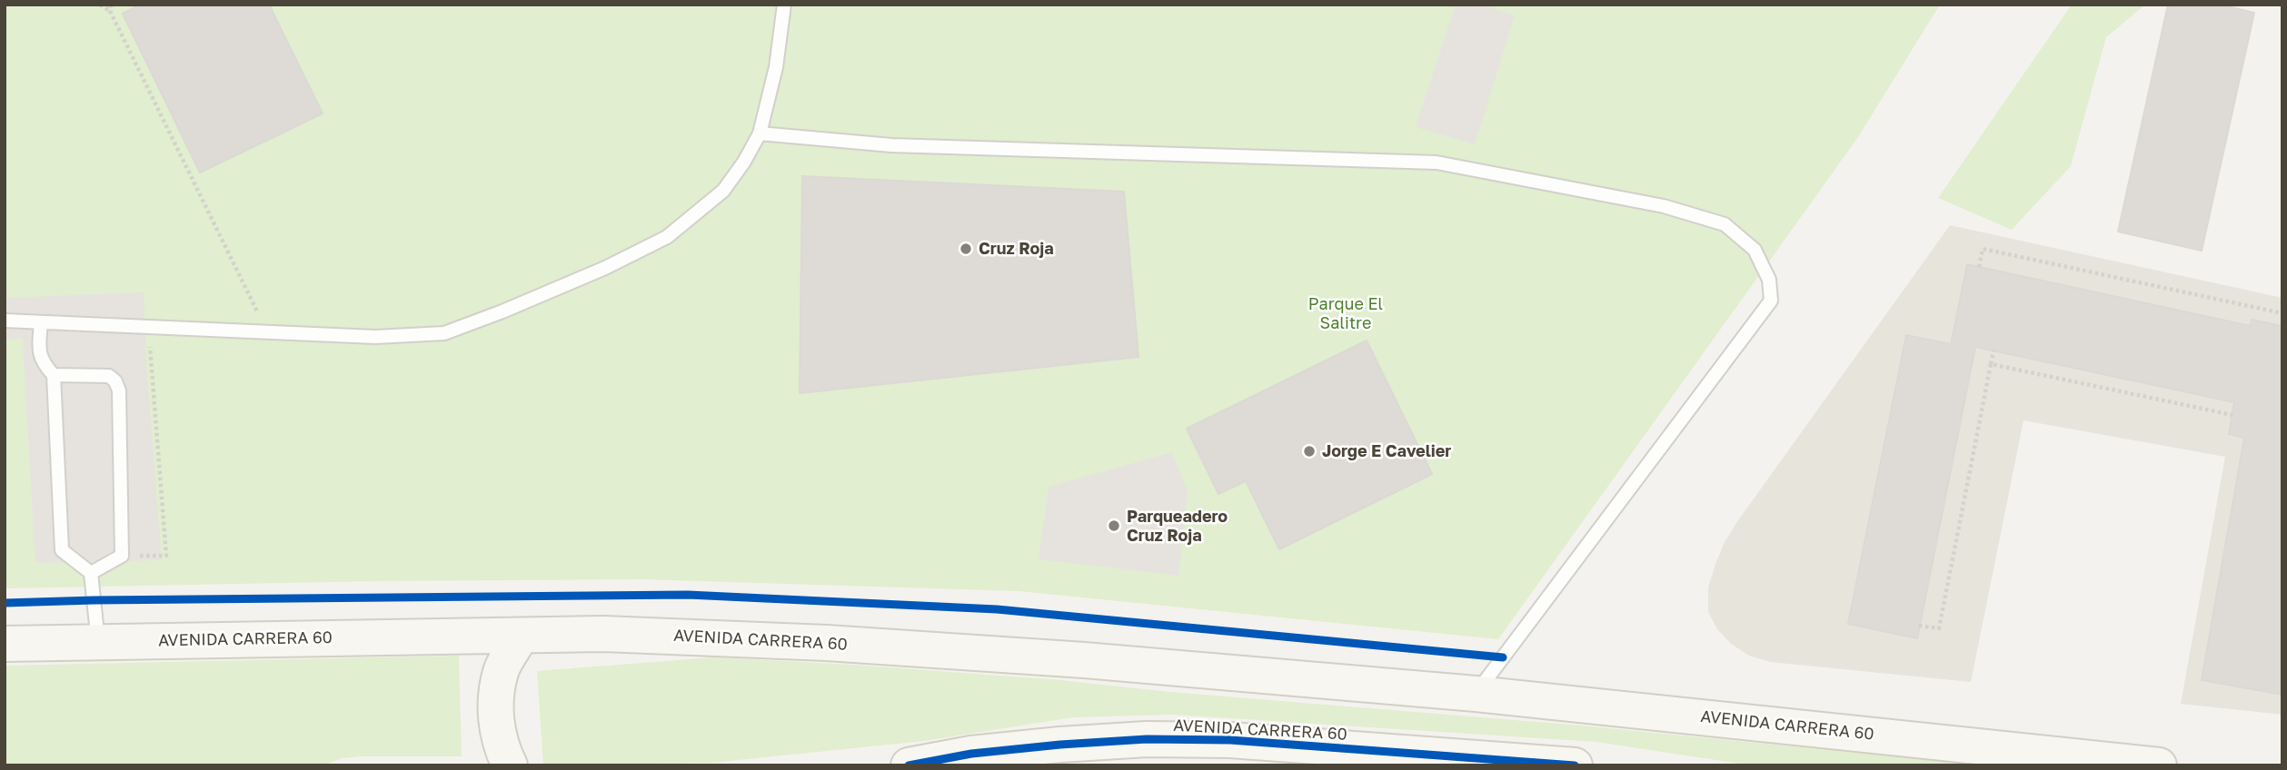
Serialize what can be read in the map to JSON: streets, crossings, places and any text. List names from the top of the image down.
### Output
{
  "streets": {
    "main road": ["AVENIDA CARRERA 60"]
  },
  "parks": ["Parque El Salitre"],
  "places": ["Cruz Roja", "Jorge E Cavelier", "Parqueadero Cruz Roja"]
}
